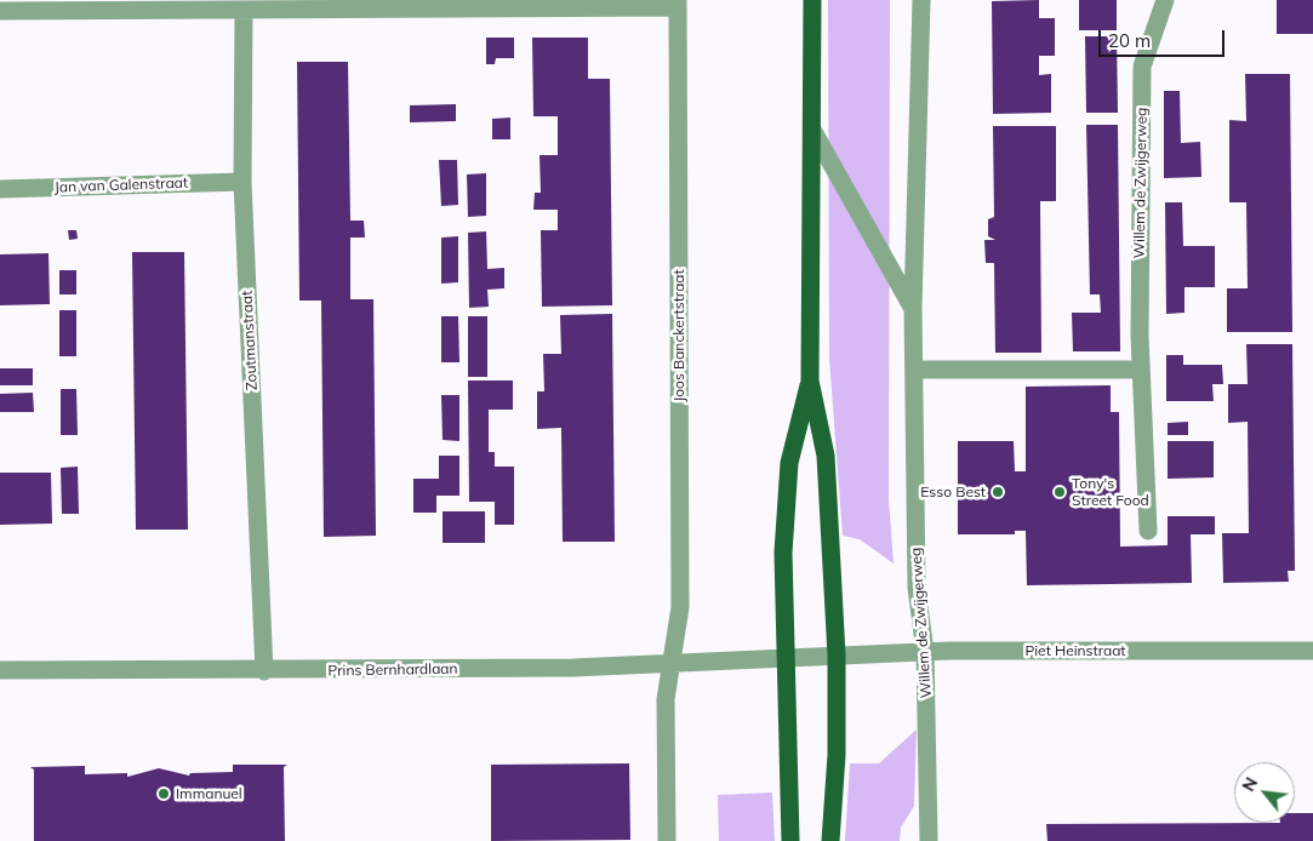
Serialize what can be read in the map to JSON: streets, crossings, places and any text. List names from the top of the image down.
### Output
{
  "streets": {
    "main road": ["Willem de Zwijgerweg"],
    "street": [
      "Jan van Galenstraat",
      "Joos Banckertstraat",
      "Zoutmanstraat",
      "Piet Heinstraat",
      "Prins Bernhardlaan"
    ]
  },
  "crossings": [
    ["Willem de Zwijgerweg", "Piet Heinstraat"],
    ["Willem de Zwijgerweg", "Prins Bernhardlaan"],
    ["Jan van Galenstraat", "Zoutmanstraat"],
    ["Joos Banckertstraat", "Zoutmanstraat"],
    ["Joos Banckertstraat", "Prins Bernhardlaan"],
    ["Zoutmanstraat", "Prins Bernhardlaan"],
    ["Piet Heinstraat", "Prins Bernhardlaan"]
  ],
  "places": ["Esso Best", "Tony's Street Food", "Immanuel"],
  "scale_bar": "20 m",
  "north": "top left"
}
